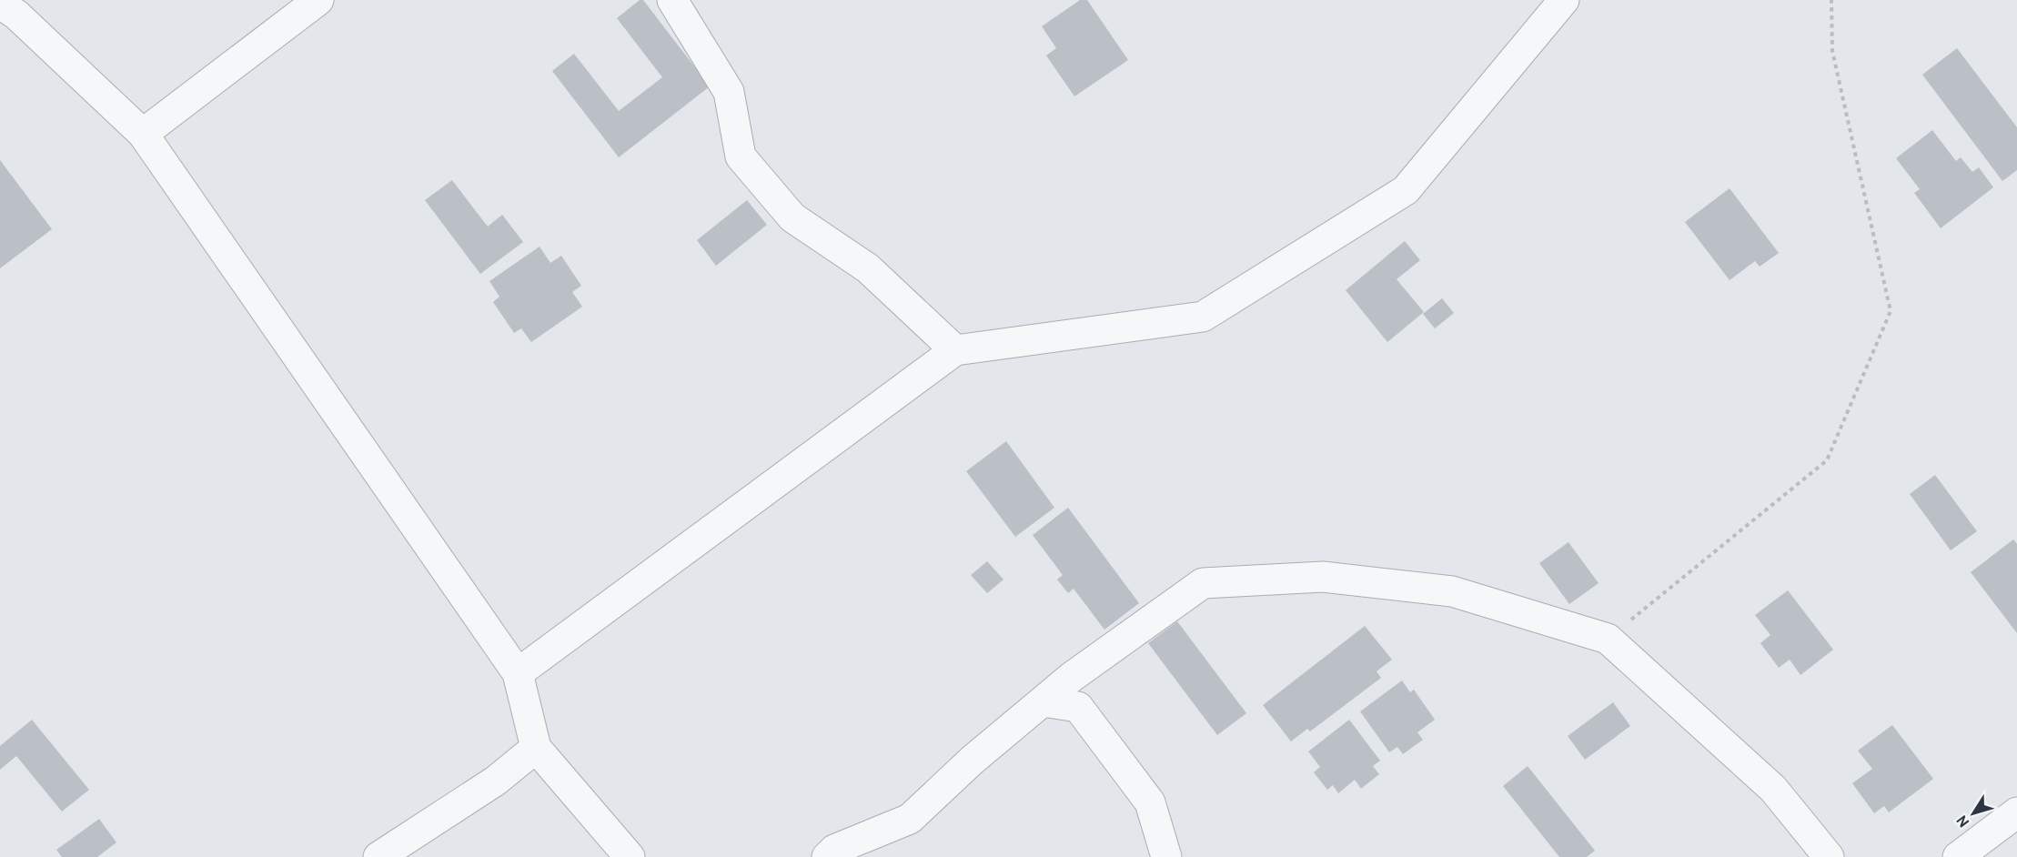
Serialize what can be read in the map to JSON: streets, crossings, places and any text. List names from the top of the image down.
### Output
{
  "north": "bottom left"
}
